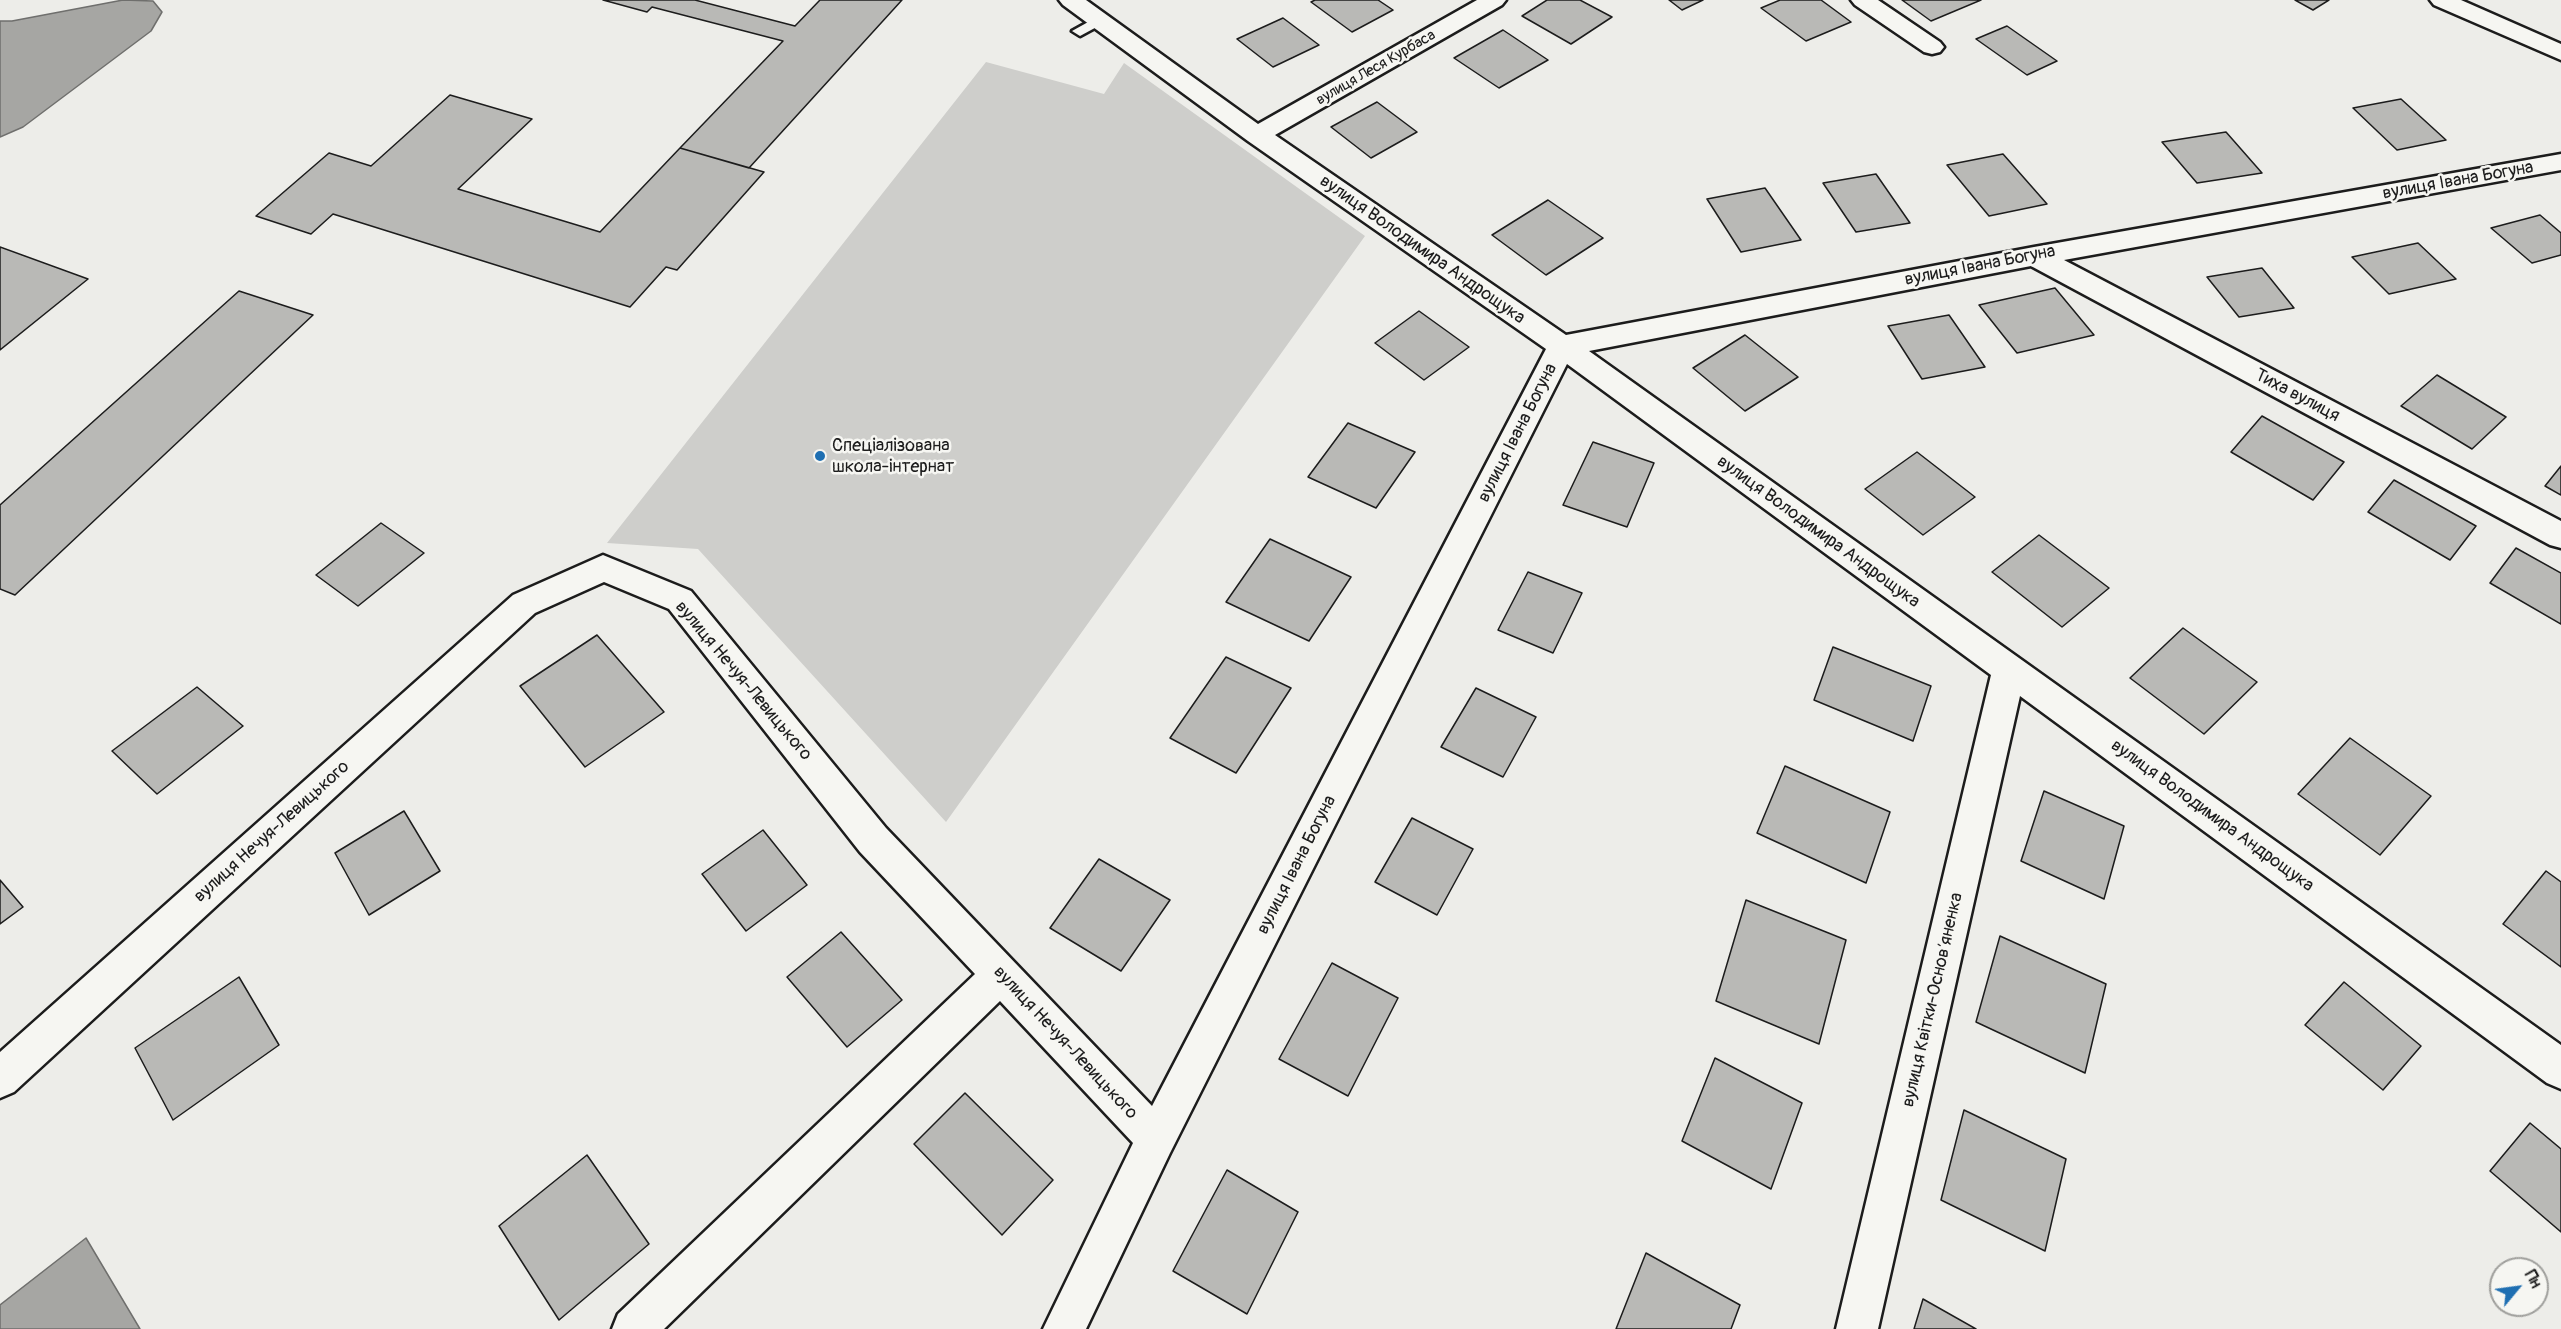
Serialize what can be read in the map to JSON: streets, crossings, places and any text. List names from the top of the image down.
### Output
{
  "streets": {
    "street": [
      "вулиця Леся Курбаса",
      "вулиця Івана Богуна",
      "вулиця Володимира Андрощука",
      "Тиха вулиця",
      "вулиця Нечуя-Левицького",
      "вулиця Квітки-Основʼяненка"
    ]
  },
  "crossings": [
    ["вулиця Леся Курбаса", "вулиця Володимира Андрощука"],
    ["вулиця Івана Богуна", "вулиця Володимира Андрощука"],
    ["вулиця Івана Богуна", "Тиха вулиця"],
    ["вулиця Івана Богуна", "вулиця Нечуя-Левицького"],
    ["вулиця Володимира Андрощука", "вулиця Квітки-Основʼяненка"]
  ],
  "places": ["Спеціалізована школа-інтернат"],
  "north": "top right"
}
